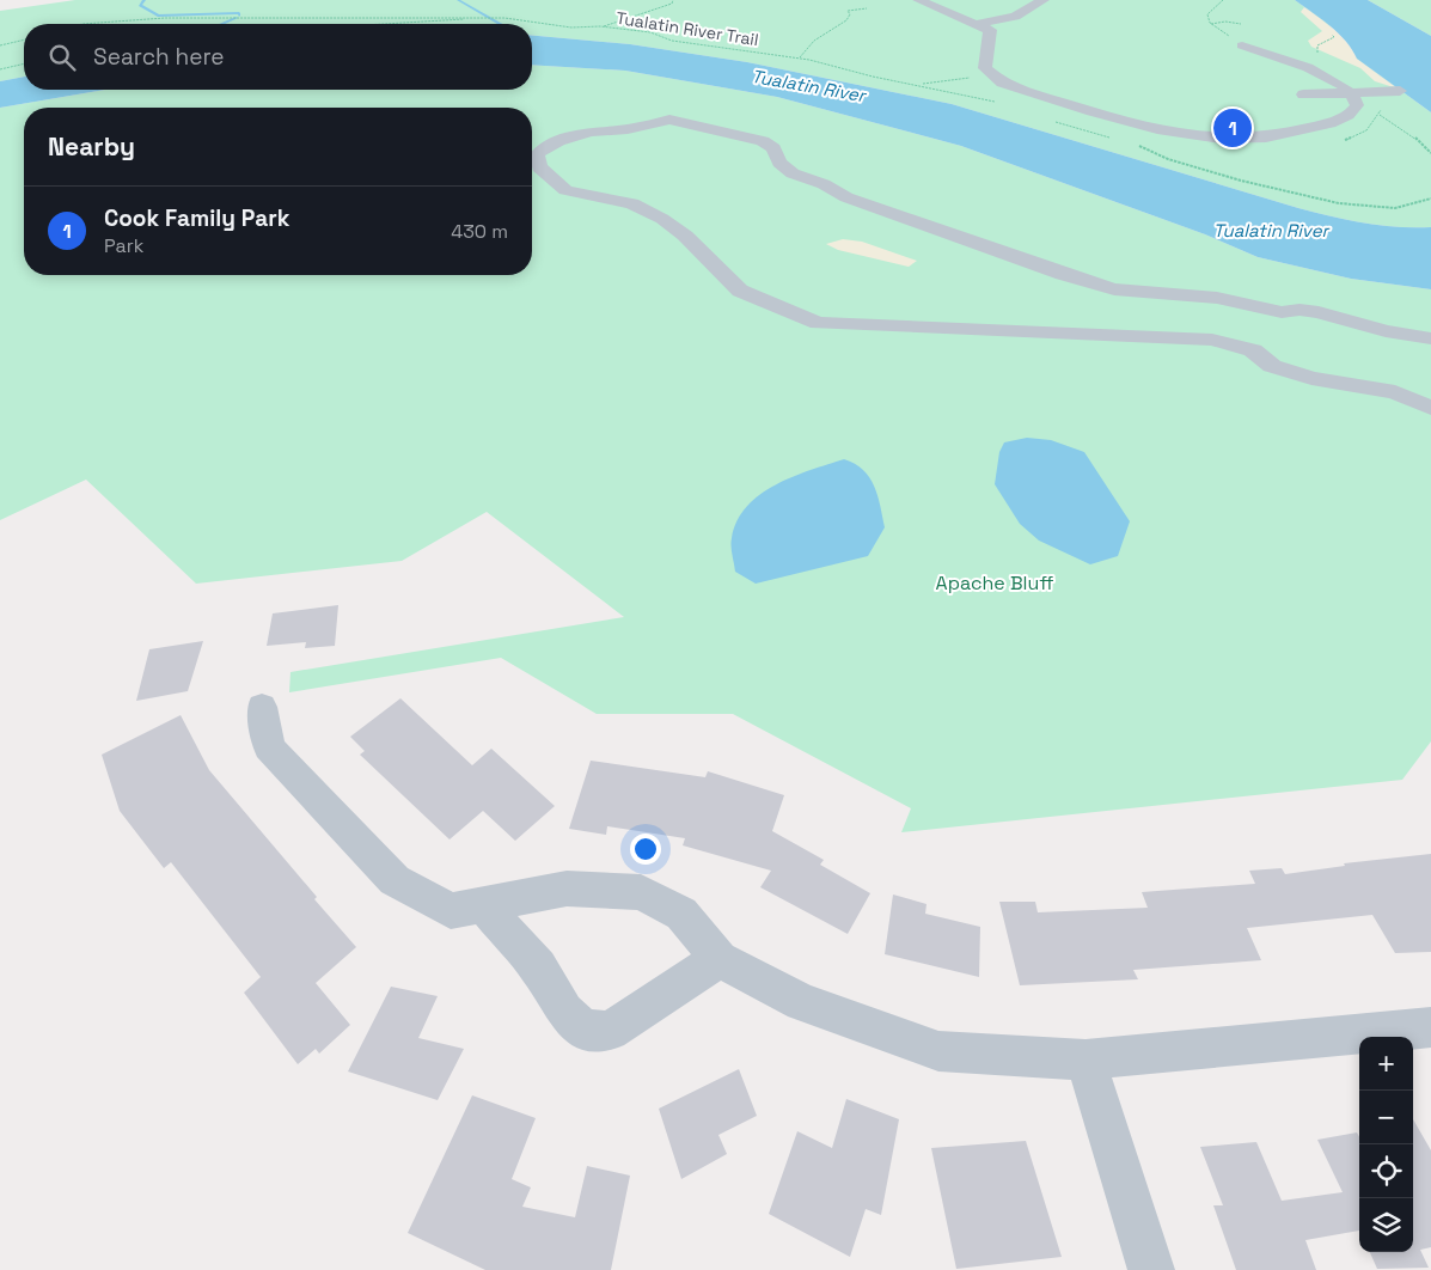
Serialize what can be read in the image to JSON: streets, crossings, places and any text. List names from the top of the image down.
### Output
{
  "streets": {
    "path": ["Tualatin River Trail"]
  },
  "water": ["Tualatin River"],
  "parks": ["Apache Bluff"],
  "page": {
    "search": "Search here",
    "pins": "1",
    "heading": "Nearby",
    "list": [
      {
        "mark": "1",
        "name": "Cook Family Park",
        "note": "Park",
        "value": "430 m"
      }
    ],
    "map_buttons": ["+", "−"]
  }
}
